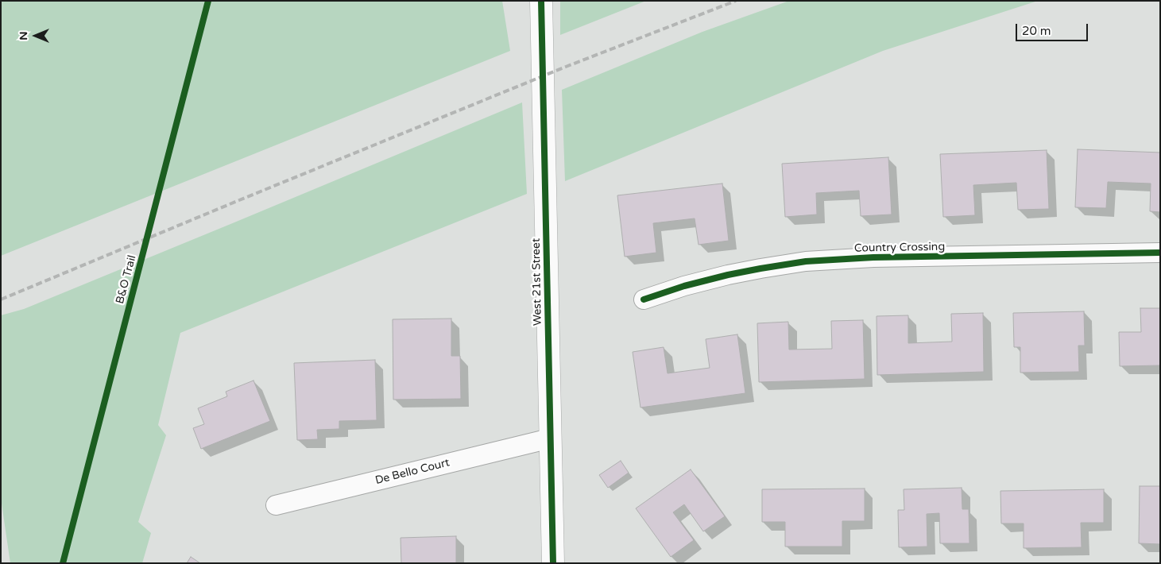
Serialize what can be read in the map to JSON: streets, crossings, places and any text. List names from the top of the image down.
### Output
{
  "streets": {
    "street": ["Country Crossing", "West 21st Street", "De Bello Court"],
    "cycle path": ["B&O Trail"]
  },
  "crossings": [
    ["West 21st Street", "De Bello Court"]
  ],
  "scale_bar": "20 m",
  "north": "left"
}
